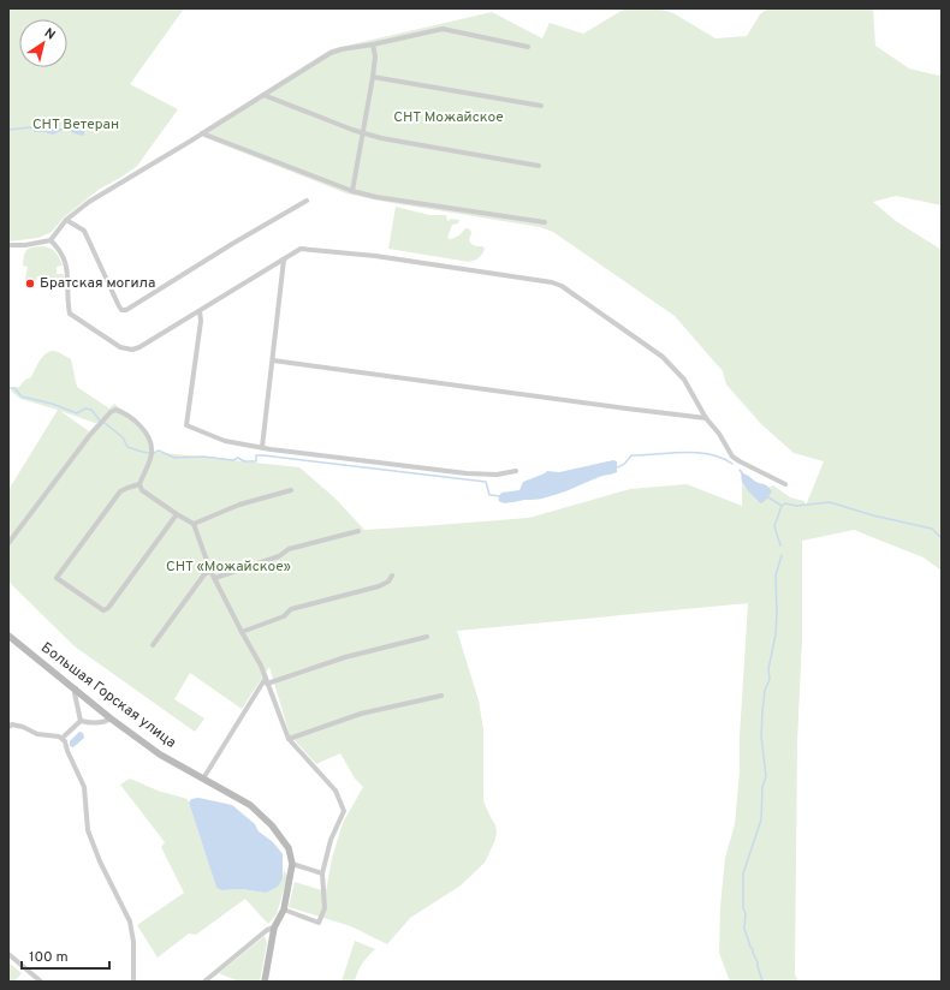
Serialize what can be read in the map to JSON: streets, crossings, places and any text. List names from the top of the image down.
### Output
{
  "streets": {
    "street": ["Большая Горская улица"]
  },
  "parks": ["СНТ Можайское", "СНТ Ветеран", "СНТ «Можайское»"],
  "places": ["Братская могила"],
  "scale_bar": "100 m",
  "north": "top right"
}
